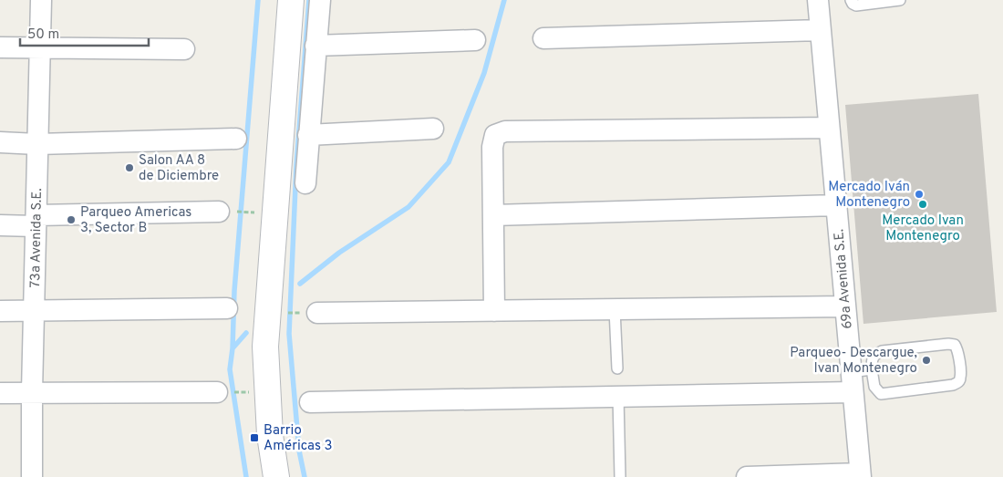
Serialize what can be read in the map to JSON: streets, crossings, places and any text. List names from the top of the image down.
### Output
{
  "streets": {
    "street": ["73a Avenida S.E.", "69a Avenida S.E."]
  },
  "places": {
    "other": [
      "Salon AA 8 de Diciembre",
      "Mercado Iván Montenegro",
      "Mercado Ivan Montenegro",
      "Parqueo Americas 3, Sector B",
      "Parqueo- Descargue, Ivan Montenegro"
    ],
    "transit": ["Barrio Américas 3"]
  },
  "scale_bar": "50 m"
}
